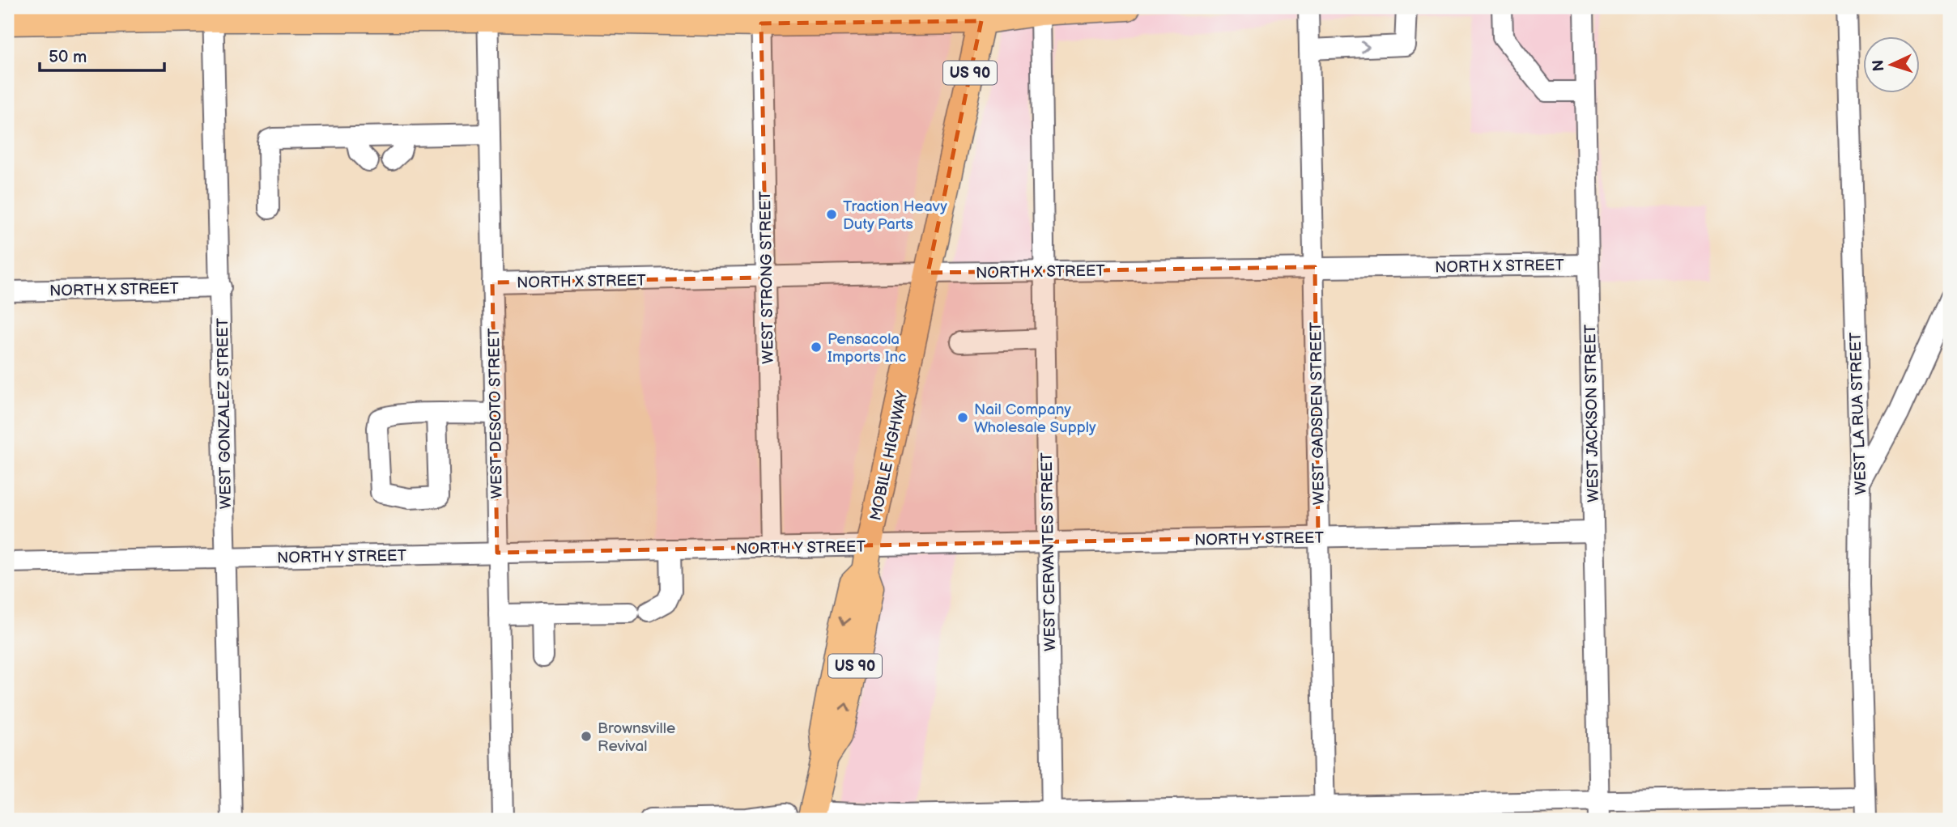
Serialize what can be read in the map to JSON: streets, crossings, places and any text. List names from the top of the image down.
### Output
{
  "streets": {
    "main road": ["US 90", "MOBILE HIGHWAY"],
    "street": [
      "NORTH X STREET",
      "WEST STRONG STREET",
      "WEST GONZALEZ STREET",
      "WEST DESOTO STREET",
      "WEST GADSDEN STREET",
      "WEST JACKSON STREET",
      "WEST LA RUA STREET",
      "NORTH Y STREET",
      "WEST CERVANTES STREET"
    ]
  },
  "crossings": [
    ["NORTH X STREET", "WEST STRONG STREET"],
    ["NORTH X STREET", "WEST GONZALEZ STREET"],
    ["NORTH X STREET", "WEST DESOTO STREET"],
    ["NORTH X STREET", "WEST GADSDEN STREET"],
    ["NORTH X STREET", "WEST JACKSON STREET"],
    ["NORTH X STREET", "MOBILE HIGHWAY"],
    ["NORTH X STREET", "WEST CERVANTES STREET"],
    ["WEST STRONG STREET", "NORTH Y STREET"],
    ["WEST GONZALEZ STREET", "NORTH Y STREET"],
    ["WEST DESOTO STREET", "NORTH Y STREET"],
    ["WEST GADSDEN STREET", "NORTH Y STREET"],
    ["WEST JACKSON STREET", "NORTH Y STREET"],
    ["MOBILE HIGHWAY", "NORTH Y STREET"],
    ["NORTH Y STREET", "WEST CERVANTES STREET"]
  ],
  "places": [
    "Traction Heavy Duty Parts",
    "Pensacola Imports Inc",
    "Nail Company Wholesale Supply",
    "Brownsville Revival"
  ],
  "scale_bar": "50 m",
  "north": "left"
}
